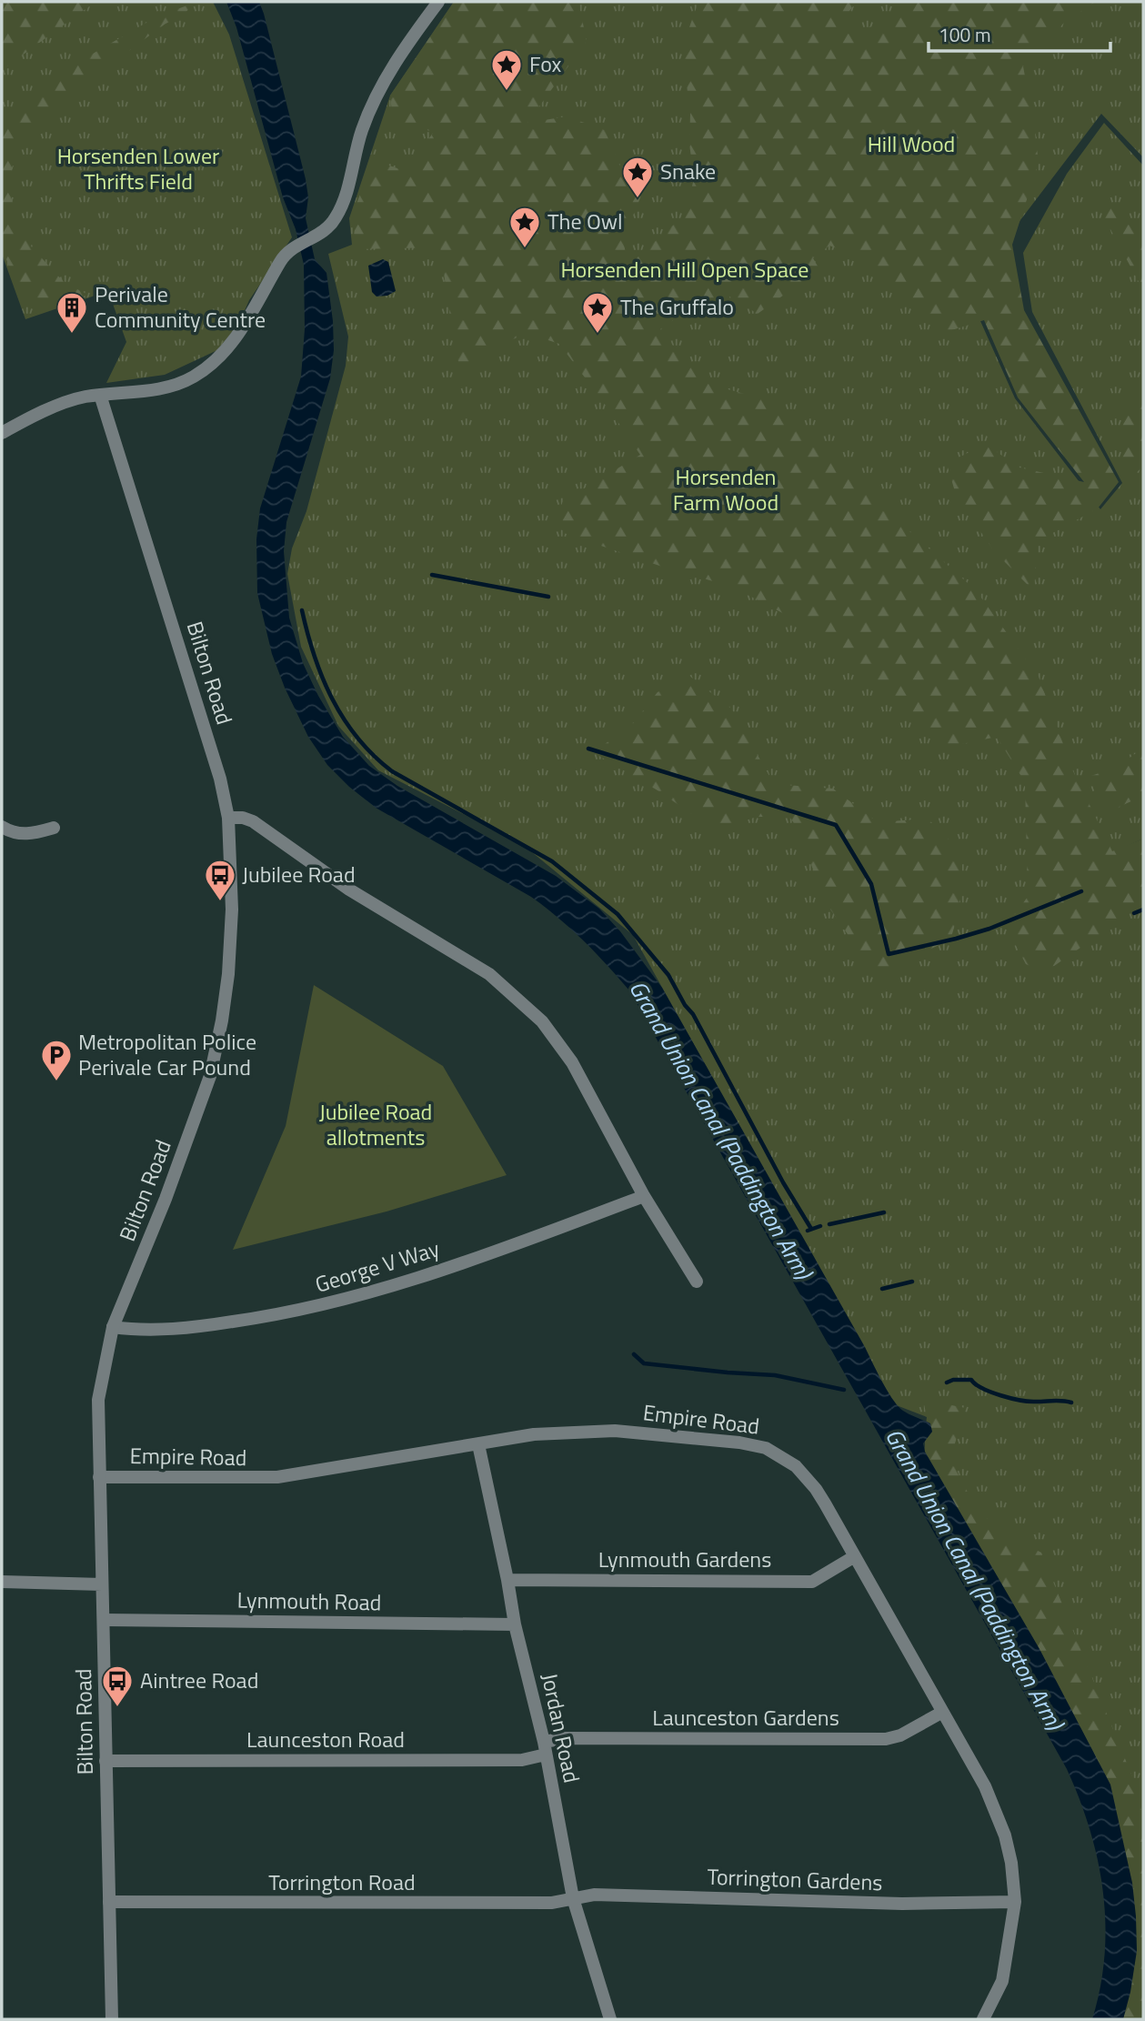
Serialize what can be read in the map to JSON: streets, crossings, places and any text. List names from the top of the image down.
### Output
{
  "streets": {
    "street": [
      "Bilton Road",
      "George V Way",
      "Empire Road",
      "Lynmouth Gardens",
      "Lynmouth Road",
      "Launceston Gardens",
      "Jordan Road",
      "Launceston Road",
      "Torrington Gardens",
      "Torrington Road"
    ]
  },
  "crossings": [
    ["Bilton Road", "George V Way"],
    ["Bilton Road", "Empire Road"],
    ["Bilton Road", "Lynmouth Road"],
    ["Bilton Road", "Launceston Road"],
    ["Bilton Road", "Torrington Road"],
    ["Empire Road", "Lynmouth Gardens"],
    ["Empire Road", "Launceston Gardens"],
    ["Empire Road", "Jordan Road"],
    ["Empire Road", "Torrington Gardens"],
    ["Lynmouth Gardens", "Jordan Road"],
    ["Lynmouth Road", "Jordan Road"],
    ["Launceston Gardens", "Jordan Road"],
    ["Launceston Gardens", "Launceston Road"],
    ["Jordan Road", "Launceston Road"],
    ["Jordan Road", "Torrington Gardens"],
    ["Jordan Road", "Torrington Road"],
    ["Torrington Gardens", "Torrington Road"]
  ],
  "water": ["Grand Union Canal (Paddington Arm)"],
  "parks": [
    "Hill Wood",
    "Horsenden Lower Thrifts Field",
    "Horsenden Hill Open Space",
    "Horsenden Farm Wood",
    "Jubilee Road allotments"
  ],
  "places": {
    "place": [
      "Fox",
      "Snake",
      "The Owl",
      "The Gruffalo"
    ],
    "building": ["Perivale Community Centre"],
    "bus stop": ["Jubilee Road", "Aintree Road"],
    "parking": ["Metropolitan Police Perivale Car Pound"]
  },
  "scale_bar": "100 m"
}
